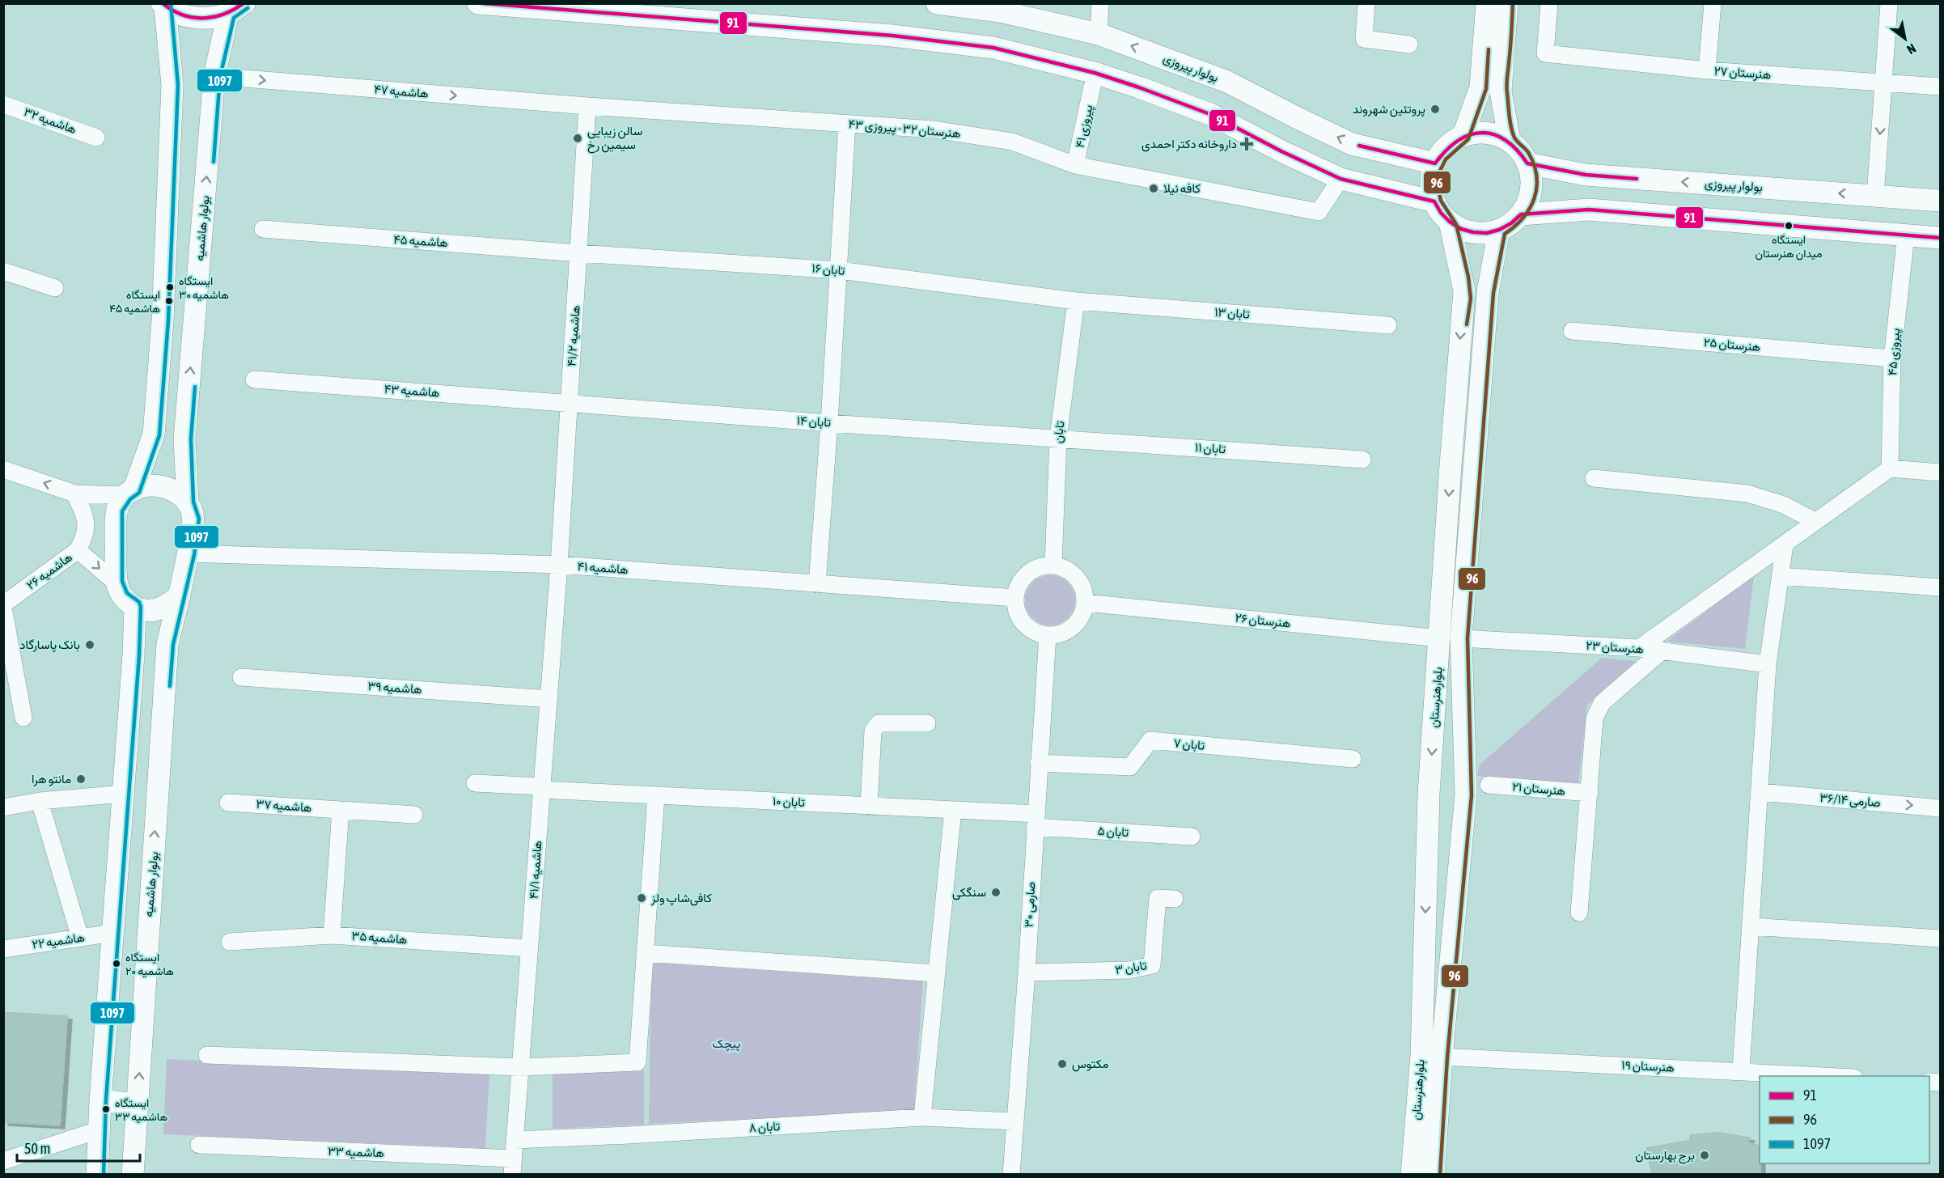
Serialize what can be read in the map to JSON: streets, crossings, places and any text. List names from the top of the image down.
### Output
{
  "streets": {
    "main road": ["بولوار پیروزی", "بولوار هاشمیه", "بلوارهنرستان"],
    "street": [
      "هنرستان ۲۷",
      "هاشمیه ۴۷",
      "هاشمیه ۳۲",
      "پیروزی ۴۱",
      "هنرستان ۳۲ - پیروزی ۴۳",
      "هاشمیه ۴۵",
      "تابان ۱۶",
      "تابان ۱۳",
      "هاشمیه ۴۱/۲",
      "هنرستان ۲۵",
      "پیروزی ۴۵",
      "هاشمیه ۴۳",
      "تابان ۱۴",
      "تابان",
      "تابان ۱۱",
      "هاشمیه ۴۱",
      "هاشمیه ۲۶",
      "هنرستان ۲۶",
      "هنرستان ۲۳",
      "هاشمیه ۳۹",
      "تابان ۷",
      "هنرستان ۲۱",
      "صارمی ۳۶/۱۴",
      "تابان ۱۰",
      "هاشمیه ۳۷",
      "تابان ۵",
      "هاشمیه ۴۱/۱",
      "صارمی ۳۰",
      "هاشمیه ۳۵",
      "هاشمیه ۲۲",
      "تابان ۳",
      "هنرستان ۱۹",
      "تابان ۸",
      "هاشمیه ۳۳"
    ]
  },
  "crossings": [
    ["بولوار پیروزی", "بلوارهنرستان"],
    ["هاشمیه ۴۷", "هنرستان ۳۲ - پیروزی ۴۳"],
    ["هاشمیه ۴۷", "بولوار هاشمیه"],
    ["هاشمیه ۴۷", "هاشمیه ۴۱/۲"],
    ["پیروزی ۴۱", "هنرستان ۳۲ - پیروزی ۴۳"],
    ["هنرستان ۳۲ - پیروزی ۴۳", "هاشمیه ۴۱/۲"],
    ["بولوار هاشمیه", "هاشمیه ۴۱"],
    ["بولوار هاشمیه", "هاشمیه ۲۶"],
    ["هاشمیه ۴۵", "تابان ۱۶"],
    ["هاشمیه ۴۵", "هاشمیه ۴۱/۲"],
    ["تابان ۱۶", "تابان ۱۳"],
    ["تابان ۱۶", "هاشمیه ۴۱/۲"],
    ["تابان ۱۶", "تابان"],
    ["تابان ۱۳", "تابان"],
    ["هاشمیه ۴۱/۲", "هاشمیه ۴۳"],
    ["هاشمیه ۴۱/۲", "تابان ۱۴"],
    ["هاشمیه ۴۱/۲", "هاشمیه ۴۱"],
    ["هاشمیه ۴۱/۲", "هاشمیه ۴۱/۱"],
    ["هنرستان ۲۵", "پیروزی ۴۵"],
    ["هاشمیه ۴۳", "تابان ۱۴"],
    ["تابان ۱۴", "تابان"],
    ["تابان ۱۴", "تابان ۱۱"],
    ["تابان", "تابان ۱۱"],
    ["تابان", "هاشمیه ۴۱"],
    ["تابان", "هنرستان ۲۶"],
    ["تابان", "صارمی ۳۰"],
    ["هاشمیه ۴۱", "هاشمیه ۲۶"],
    ["هاشمیه ۴۱", "هنرستان ۲۶"],
    ["هاشمیه ۴۱", "هاشمیه ۴۱/۱"],
    ["هاشمیه ۴۱", "صارمی ۳۰"],
    ["هنرستان ۲۶", "بلوارهنرستان"],
    ["هنرستان ۲۶", "صارمی ۳۰"],
    ["هنرستان ۲۳", "بلوارهنرستان"],
    ["هاشمیه ۳۹", "هاشمیه ۴۱/۱"],
    ["بلوارهنرستان", "هنرستان ۱۹"],
    ["تابان ۷", "صارمی ۳۰"],
    ["تابان ۱۰", "تابان ۵"],
    ["تابان ۱۰", "هاشمیه ۴۱/۱"],
    ["تابان ۱۰", "صارمی ۳۰"],
    ["تابان ۵", "صارمی ۳۰"],
    ["هاشمیه ۴۱/۱", "هاشمیه ۳۵"],
    ["هاشمیه ۴۱/۱", "تابان ۸"],
    ["هاشمیه ۴۱/۱", "هاشمیه ۳۳"],
    ["صارمی ۳۰", "تابان ۳"],
    ["صارمی ۳۰", "تابان ۸"]
  ],
  "one_way": ["هاشمیه ۴۷"],
  "parks": ["پیچک"],
  "places": {
    "other": [
      "پروتئین شهروند",
      "سالن زیبایی سیمین رخ",
      "کافه نیلا",
      "ایستگاه میدان هنرستان",
      "ایستگاه هاشمیه ۳۰",
      "ایستگاه هاشمیه ۴۵",
      "بانک پاسارگاد",
      "مانتو هرا",
      "سنگکی",
      "کافی‌شاپ ولز",
      "ایستگاه هاشمیه ۲۰",
      "مکتوس",
      "ایستگاه هاشمیه ۳۳",
      "برج بهارستان"
    ],
    "health": ["داروخانه دکتر احمدی"]
  },
  "lines": ["transit line 91", "transit line 96", "transit line 1097"],
  "legend": ["91", "96", "1097"],
  "scale_bar": "50 m",
  "north": "bottom right"
}
